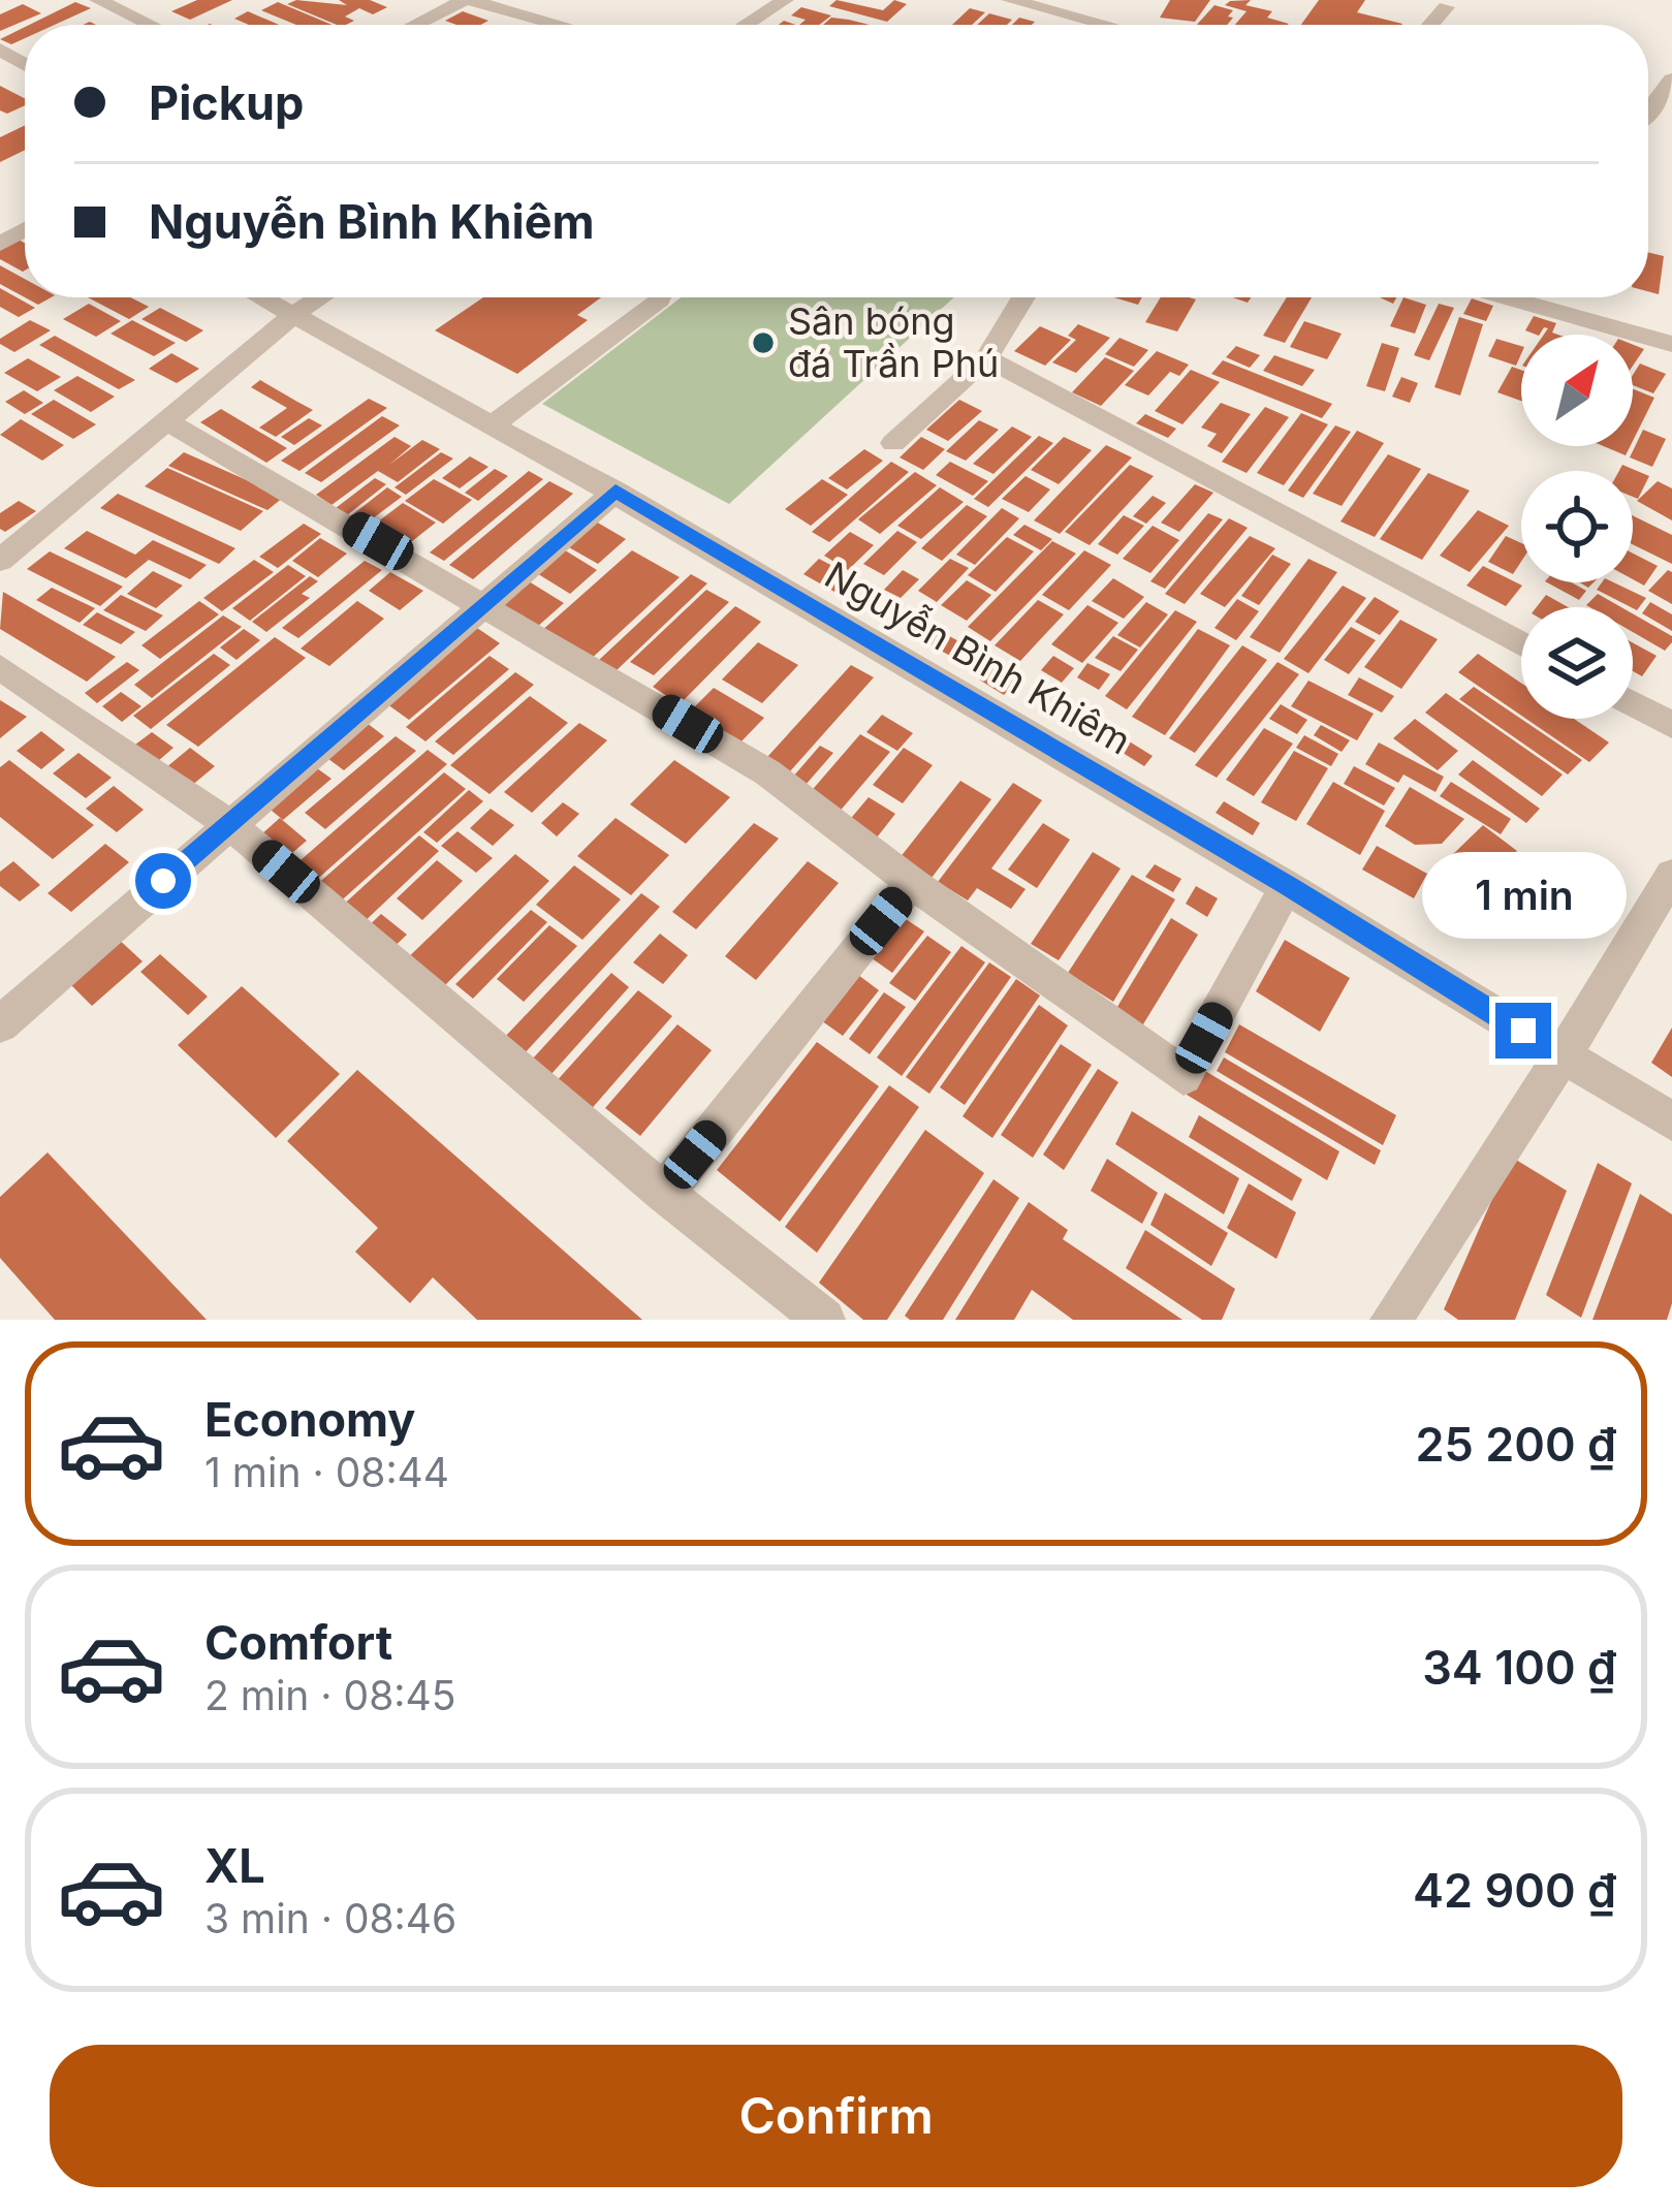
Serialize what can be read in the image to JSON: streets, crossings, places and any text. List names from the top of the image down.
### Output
{
  "streets": {
    "street": ["Nguyễn Bình Khiêm"]
  },
  "places": ["Sân bóng đá Trần Phú"],
  "north": "top right",
  "page": {
    "banner": ["Pickup", "Nguyễn Bình Khiêm"],
    "bubble": "1 min",
    "list": [
      {
        "name": "Economy",
        "note": "1 min · 08:44",
        "value": "25 200 ₫"
      },
      {
        "name": "Comfort",
        "note": "2 min · 08:45",
        "value": "34 100 ₫"
      },
      {
        "name": "XL",
        "note": "3 min · 08:46",
        "value": "42 900 ₫"
      }
    ],
    "buttons": "Confirm"
  }
}
